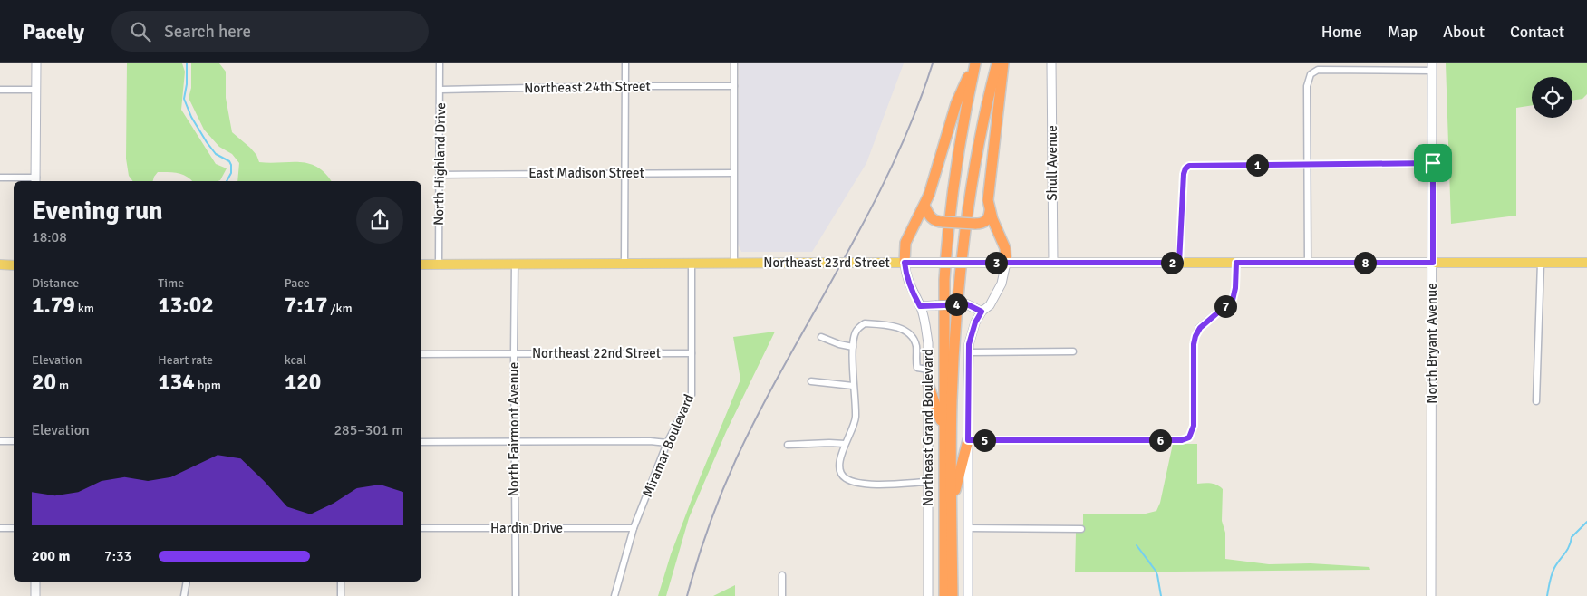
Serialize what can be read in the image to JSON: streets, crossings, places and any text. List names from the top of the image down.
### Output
{
  "streets": {
    "main road": [
      "Shull Avenue",
      "Northeast 23rd Street",
      "North Bryant Avenue",
      "Northeast Grand Boulevard"
    ],
    "street": [
      "Northeast 24th Street",
      "North Highland Drive",
      "East Madison Street",
      "Northeast 22nd Street",
      "North Fairmont Avenue",
      "Miramar Boulevard",
      "Hardin Drive"
    ]
  },
  "crossings": [
    ["Northeast 24th Street", "North Highland Drive"],
    ["Shull Avenue", "Northeast 23rd Street"],
    ["North Highland Drive", "East Madison Street"],
    ["North Highland Drive", "Northeast 23rd Street"],
    ["Northeast 23rd Street", "North Bryant Avenue"],
    ["Northeast 23rd Street", "Northeast Grand Boulevard"],
    ["Northeast 23rd Street", "North Fairmont Avenue"],
    ["Northeast 23rd Street", "Miramar Boulevard"],
    ["Northeast 22nd Street", "North Fairmont Avenue"],
    ["Northeast 22nd Street", "Miramar Boulevard"],
    ["North Fairmont Avenue", "Hardin Drive"],
    ["Miramar Boulevard", "Hardin Drive"]
  ],
  "page": {
    "header": "Pacely",
    "search": "Search here",
    "nav": [
      "Home",
      "Map",
      "About",
      "Contact"
    ],
    "pins": [
      "1",
      "2",
      "3",
      "8",
      "4",
      "7",
      "5",
      "6"
    ],
    "heading": ["Evening run", "18:08"],
    "stats": [
      ["Distance", "1.79 km"],
      ["Time", "13:02"],
      ["Pace", "7:17 /km"],
      ["Elevation", "20 m"],
      ["Heart rate", "134 bpm"],
      ["kcal", "120"]
    ],
    "chart": ["Elevation", "285–301 m"],
    "list": [
      {
        "name": "200 m",
        "note": "7:33"
      }
    ]
  }
}
